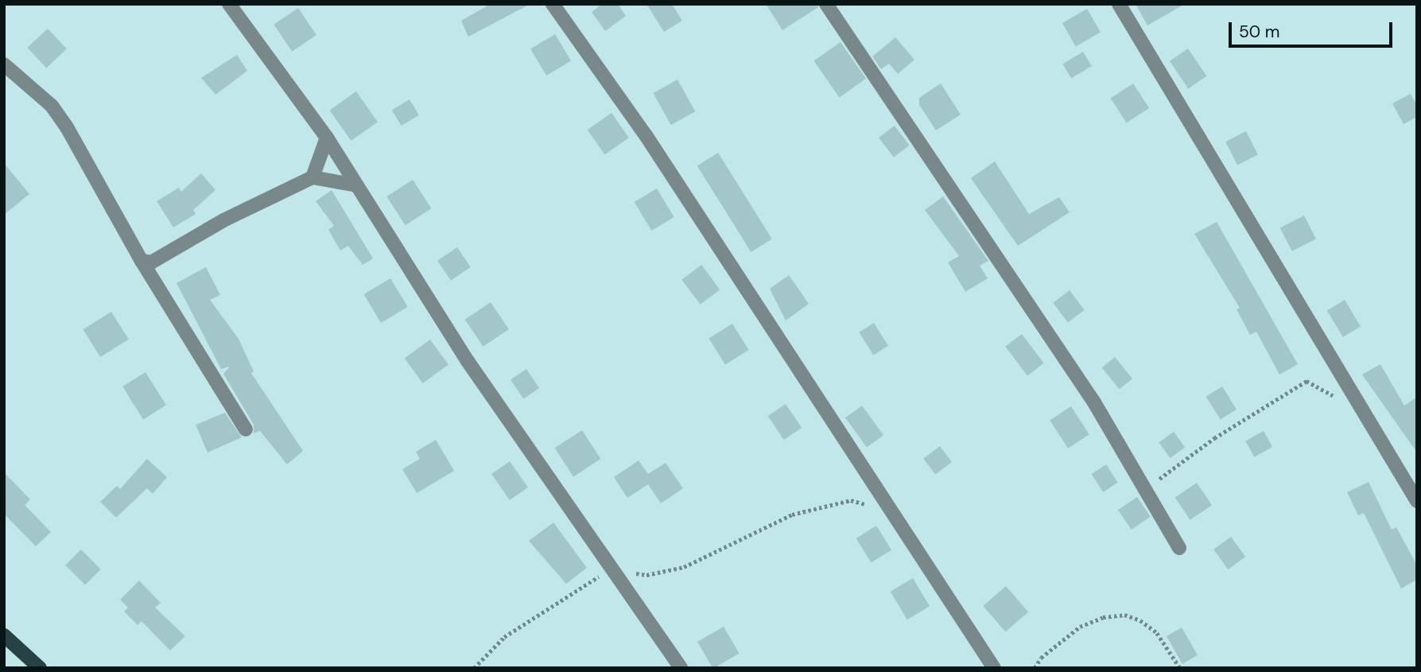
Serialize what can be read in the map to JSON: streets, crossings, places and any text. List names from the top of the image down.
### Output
{
  "scale_bar": "50 m"
}
